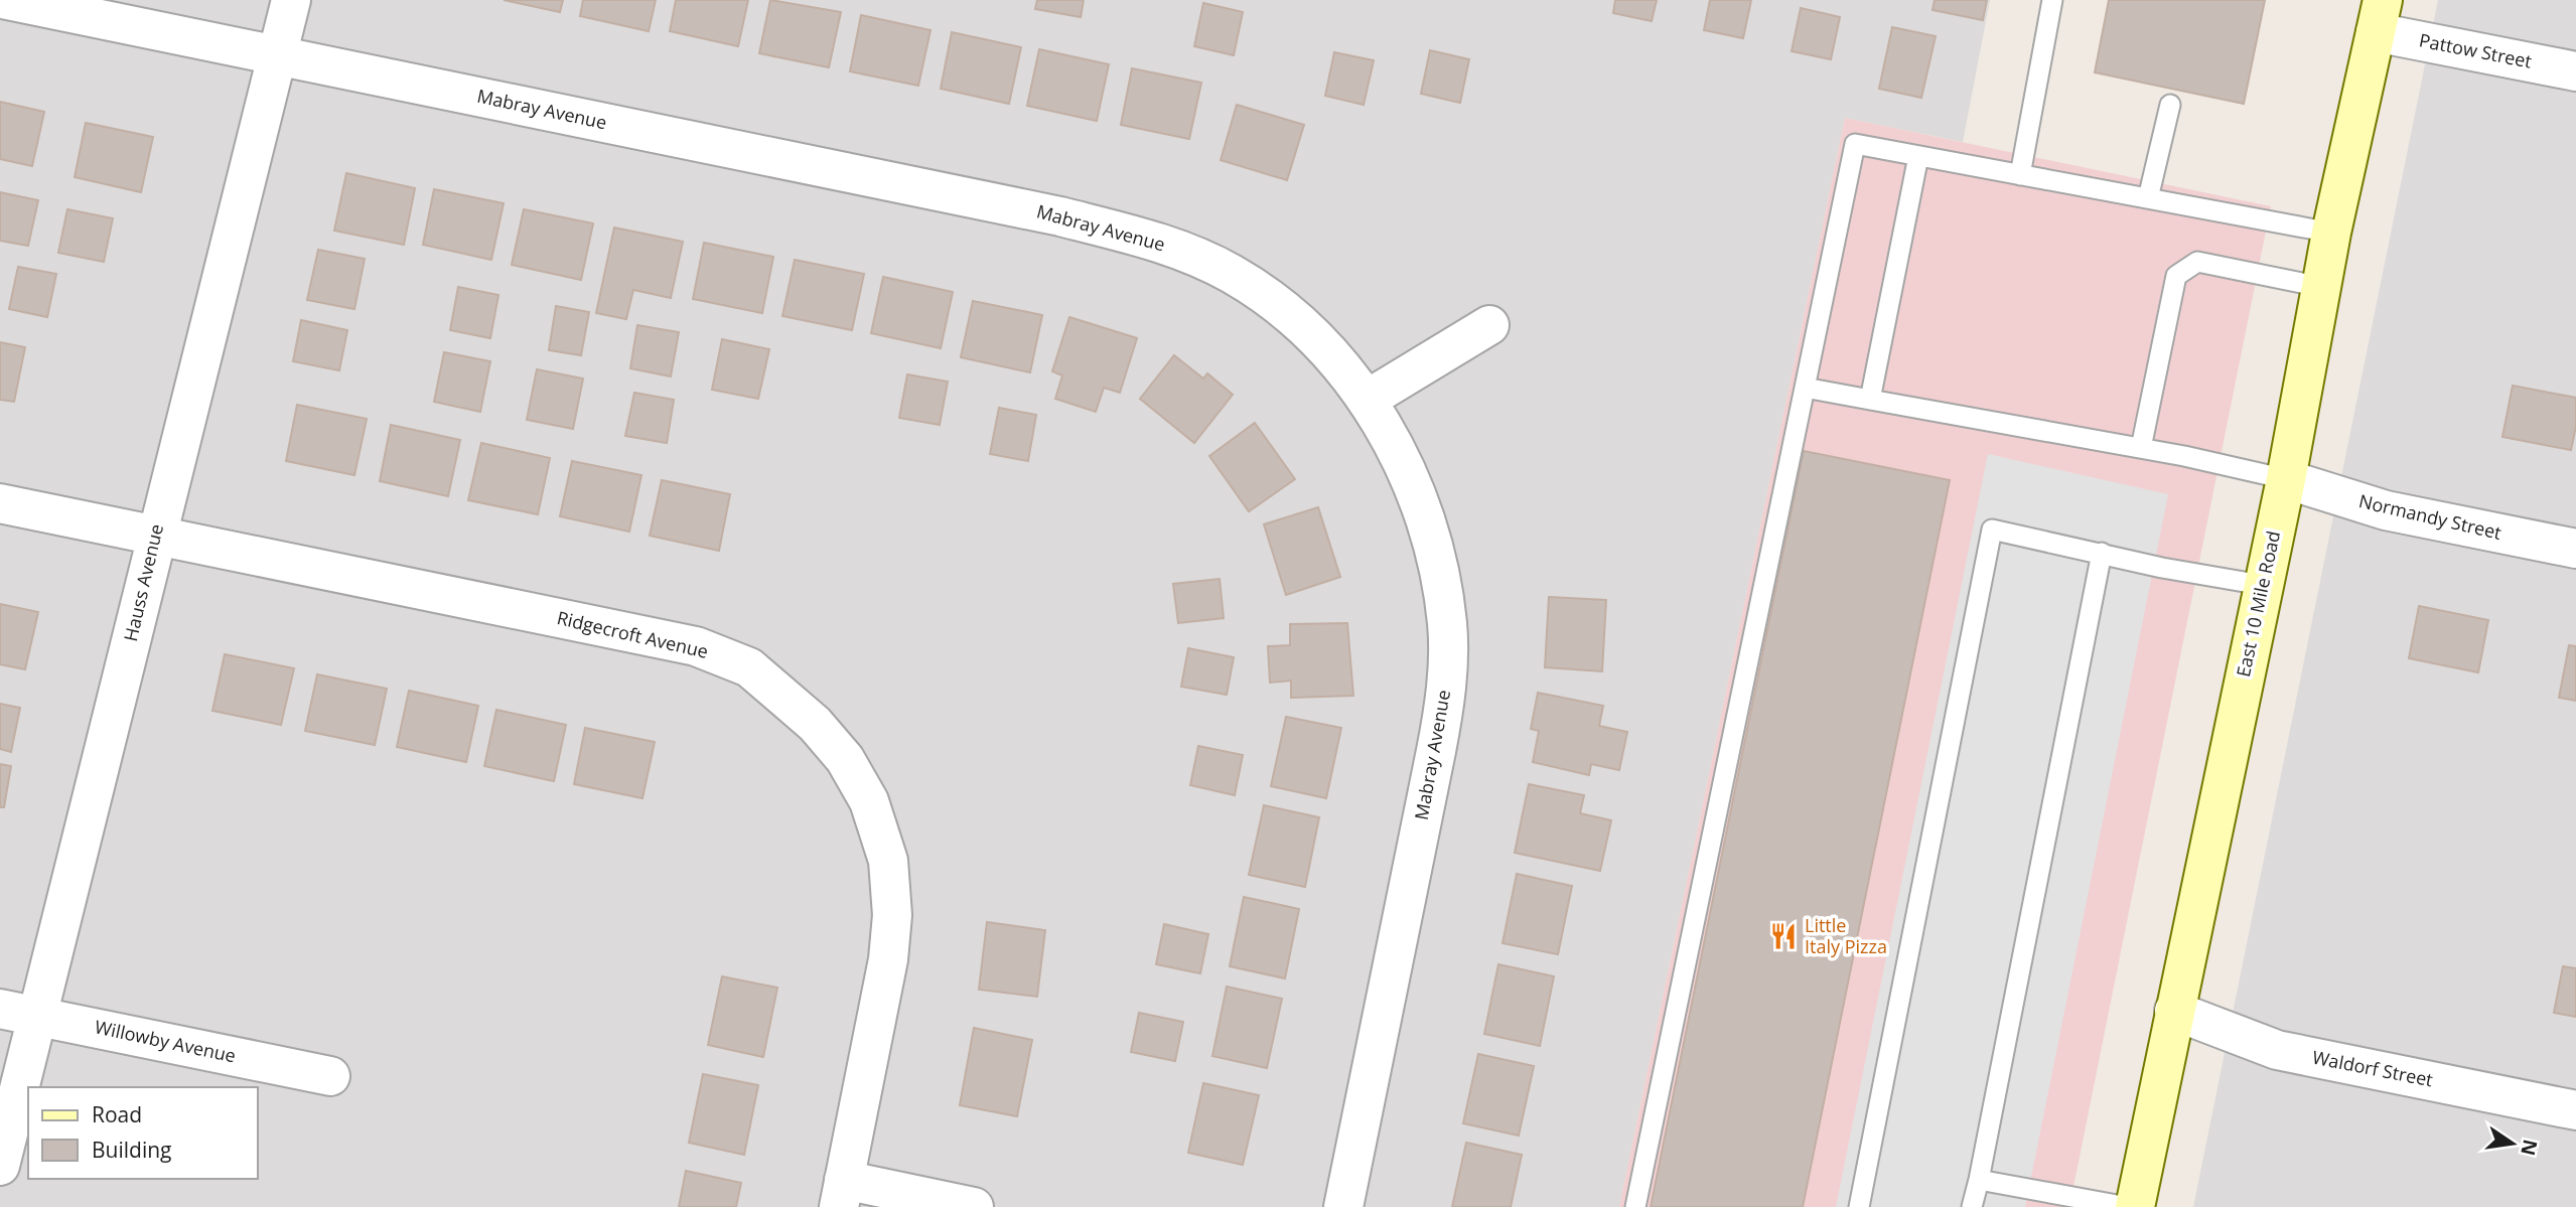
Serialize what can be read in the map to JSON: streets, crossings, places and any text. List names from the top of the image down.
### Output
{
  "streets": {
    "main road": ["East 10 Mile Road"],
    "street": [
      "Pattow Street",
      "Mabray Avenue",
      "Normandy Street",
      "Hauss Avenue",
      "Ridgecroft Avenue",
      "Willowby Avenue",
      "Waldorf Street"
    ]
  },
  "crossings": [
    ["Pattow Street", "East 10 Mile Road"],
    ["Mabray Avenue", "Hauss Avenue"],
    ["Normandy Street", "East 10 Mile Road"],
    ["Hauss Avenue", "Ridgecroft Avenue"],
    ["Hauss Avenue", "Willowby Avenue"],
    ["East 10 Mile Road", "Waldorf Street"]
  ],
  "places": {
    "restaurant": ["Little Italy Pizza"]
  },
  "legend": ["Road", "Building"],
  "north": "right"
}
